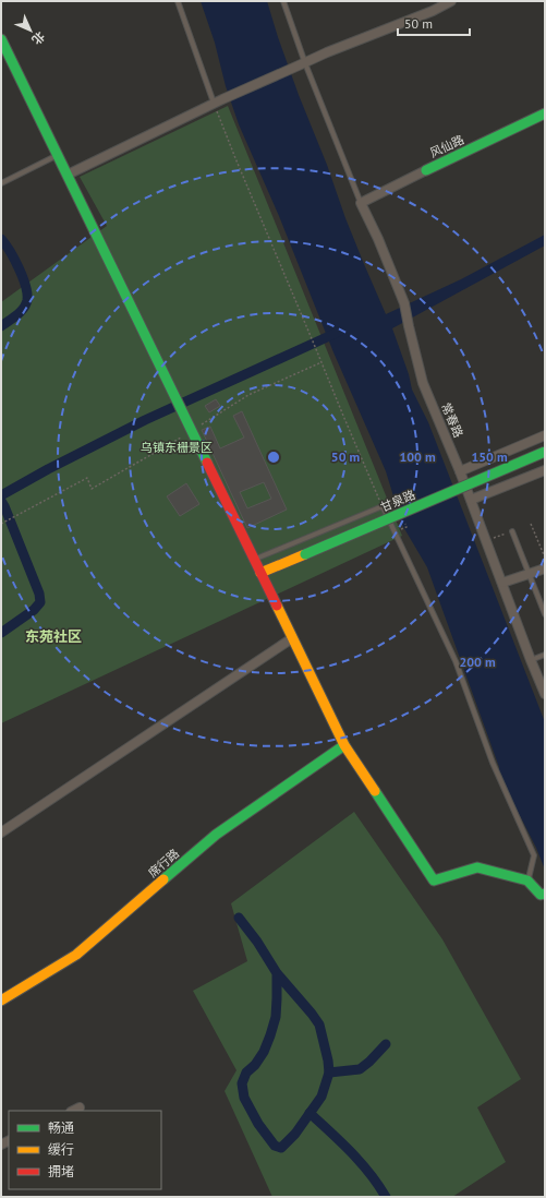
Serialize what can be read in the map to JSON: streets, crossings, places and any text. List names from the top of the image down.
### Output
{
  "streets": {
    "street": [
      "风仙路",
      "常春路",
      "甘泉路",
      "席行路"
    ]
  },
  "crossings": [
    ["风仙路", "常春路"]
  ],
  "districts": ["东苑社区"],
  "parks": ["乌镇东栅景区"],
  "legend": ["畅通", "缓行", "拥堵"],
  "scale_bar": "50 m",
  "north": "bottom right",
  "rings": [
    "50 m",
    "100 m",
    "150 m",
    "200 m"
  ]
}
